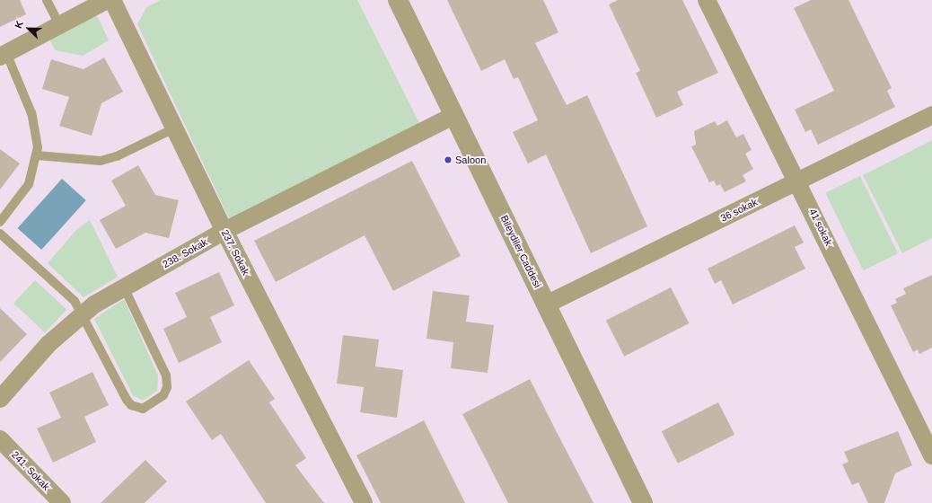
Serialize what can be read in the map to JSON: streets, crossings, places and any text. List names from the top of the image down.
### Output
{
  "streets": {
    "street": [
      "36 sokak",
      "41 sokak",
      "Bileydiler Caddesi",
      "237. Sokak",
      "238. Sokak",
      "241. Sokak"
    ]
  },
  "crossings": [
    ["36 sokak", "41 sokak"],
    ["36 sokak", "Bileydiler Caddesi"],
    ["Bileydiler Caddesi", "238. Sokak"],
    ["237. Sokak", "238. Sokak"]
  ],
  "places": ["Saloon"],
  "north": "top left"
}
